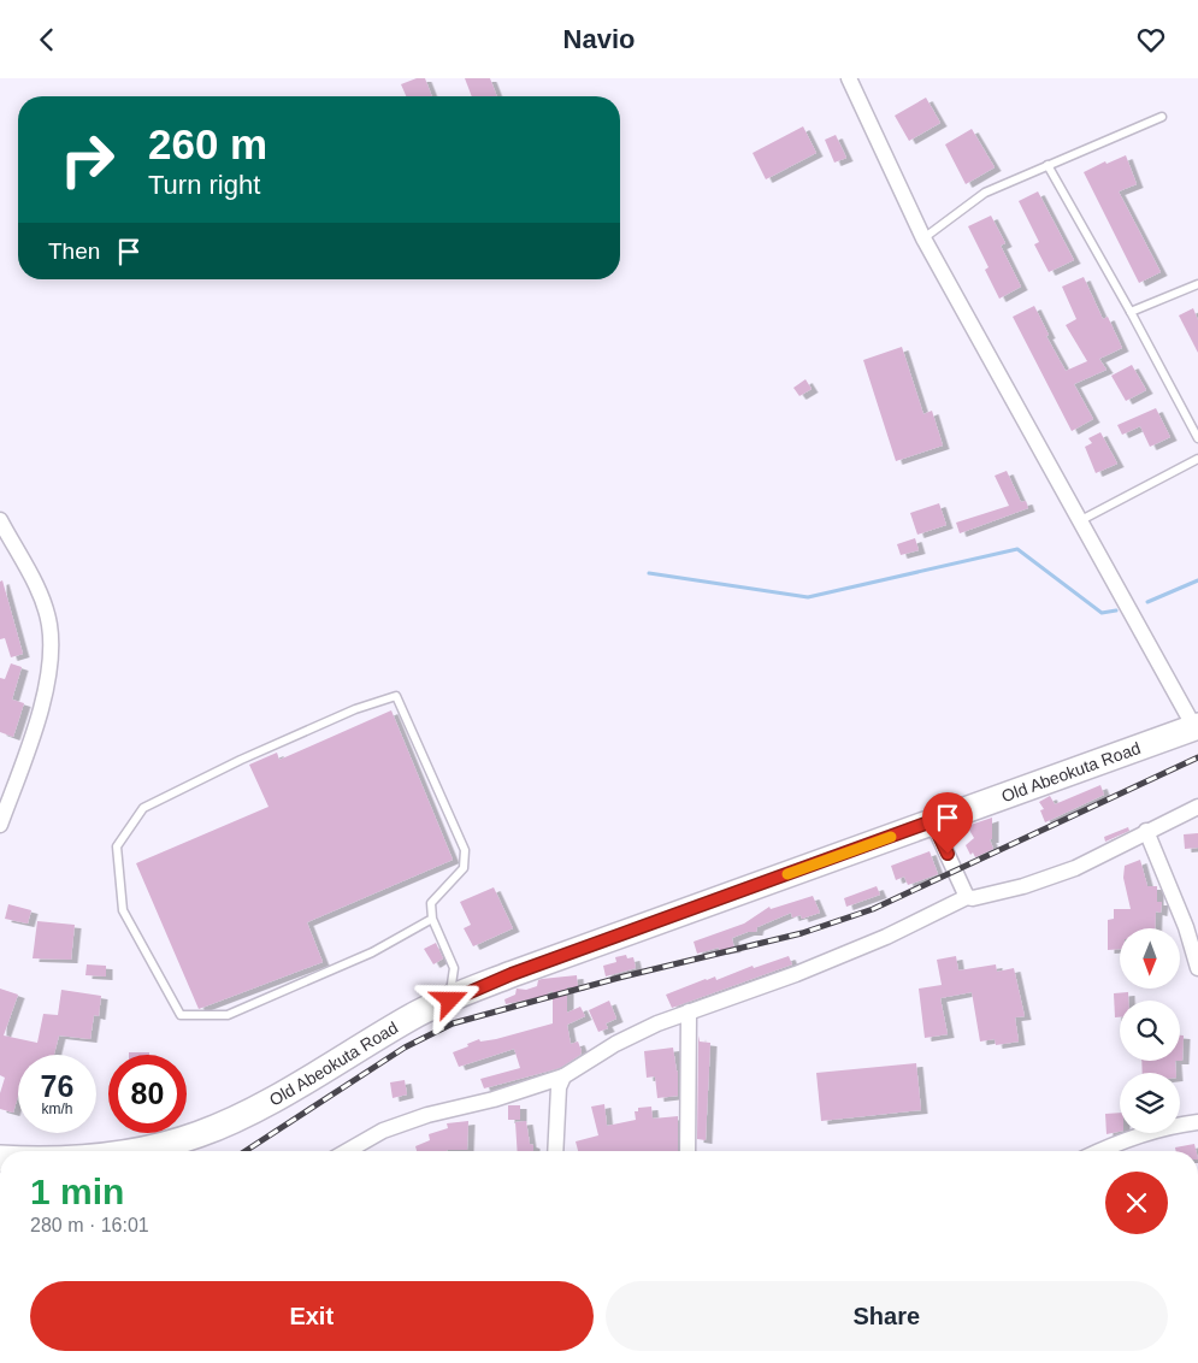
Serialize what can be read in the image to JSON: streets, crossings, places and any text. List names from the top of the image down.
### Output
{
  "streets": {
    "highway": ["Old Abeokuta Road"]
  },
  "north": "bottom",
  "page": {
    "header": "Navio",
    "turn": ["260 m", "Turn right"],
    "then": "Then",
    "speed": "76 km/h",
    "limit": "80",
    "heading": ["1 min", "280 m · 16:01"],
    "buttons": ["Exit", "Share"]
  }
}
